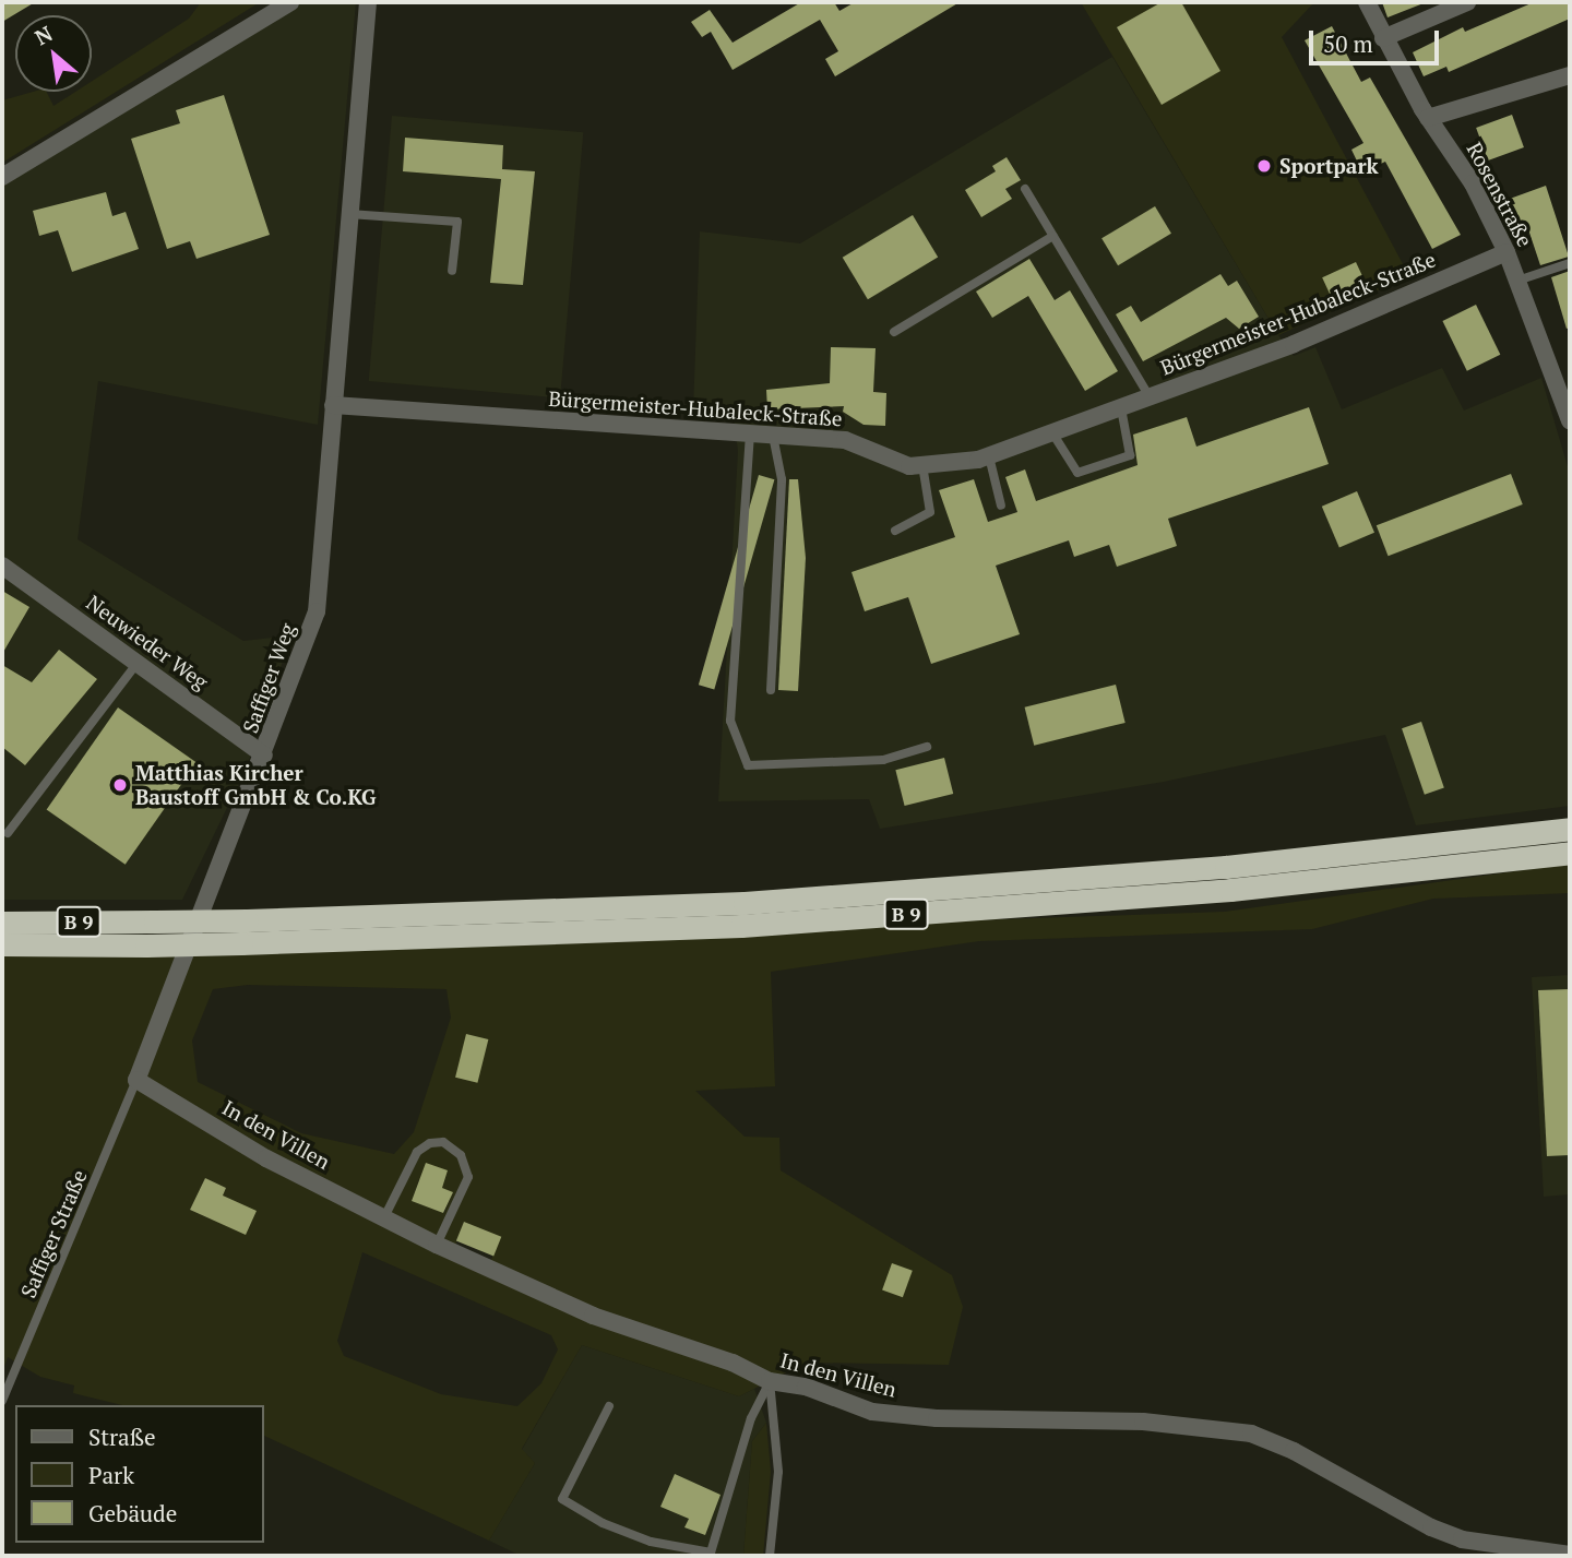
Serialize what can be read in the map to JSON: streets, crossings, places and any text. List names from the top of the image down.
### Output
{
  "streets": {
    "highway": ["B 9"],
    "street": [
      "Rosenstraße",
      "Bürgermeister-Hubaleck-Straße",
      "Neuwieder Weg",
      "Saffiger Weg",
      "In den Villen"
    ],
    "lane": ["Saffiger Straße"]
  },
  "crossings": [
    ["Rosenstraße", "Bürgermeister-Hubaleck-Straße"],
    ["Bürgermeister-Hubaleck-Straße", "Saffiger Weg"],
    ["Neuwieder Weg", "Saffiger Weg"],
    ["Saffiger Weg", "In den Villen"],
    ["Saffiger Weg", "Saffiger Straße"],
    ["In den Villen", "Saffiger Straße"]
  ],
  "places": ["Sportpark", "Matthias Kircher Baustoff GmbH & Co.KG"],
  "legend": ["Straße", "Park", "Gebäude"],
  "scale_bar": "50 m",
  "north": "top left"
}
